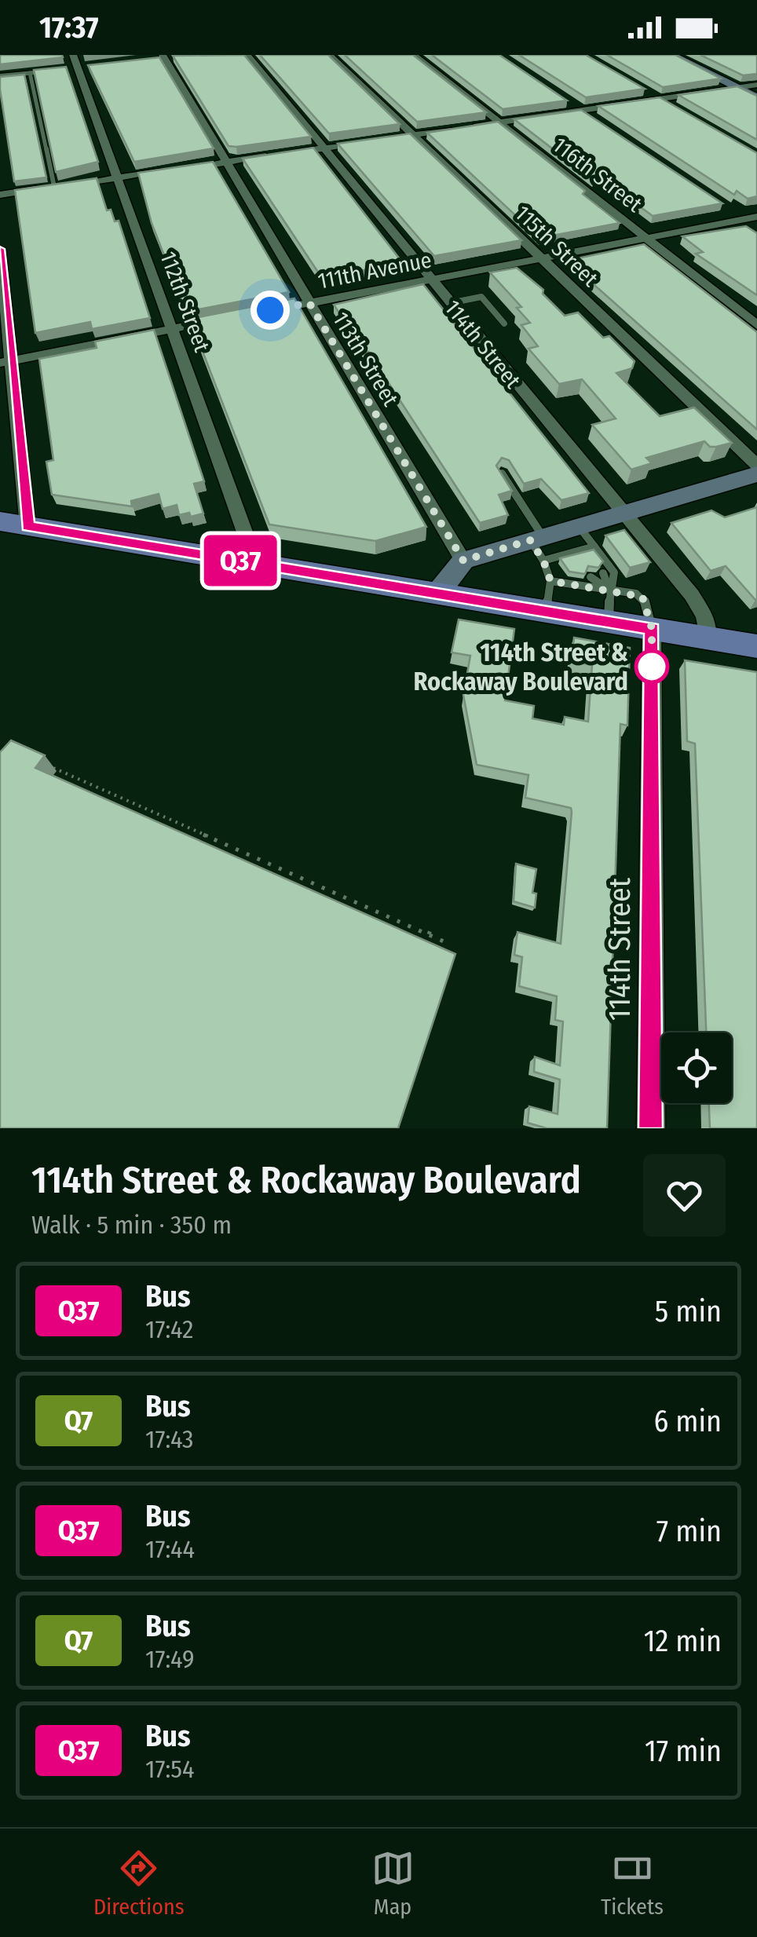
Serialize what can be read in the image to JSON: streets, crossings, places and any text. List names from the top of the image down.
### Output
{
  "streets": {
    "street": [
      "116th Street",
      "115th Street",
      "111th Avenue",
      "112th Street",
      "114th Street",
      "113th Street"
    ]
  },
  "crossings": [
    ["116th Street", "111th Avenue"],
    ["115th Street", "111th Avenue"],
    ["111th Avenue", "114th Street"],
    ["111th Avenue", "113th Street"]
  ],
  "places": ["114th Street & Rockaway Boulevard"],
  "lines": ["bus line Q37"],
  "page": {
    "status": "17:37",
    "on_map": "Q37",
    "heading": ["114th Street & Rockaway Boulevard", "Walk · 5 min · 350 m"],
    "list": [
      {
        "mark": "Q37",
        "name": "Bus",
        "note": "17:42",
        "value": "5 min"
      },
      {
        "mark": "Q7",
        "name": "Bus",
        "note": "17:43",
        "value": "6 min"
      },
      {
        "mark": "Q37",
        "name": "Bus",
        "note": "17:44",
        "value": "7 min"
      },
      {
        "mark": "Q7",
        "name": "Bus",
        "note": "17:49",
        "value": "12 min"
      },
      {
        "mark": "Q37",
        "name": "Bus",
        "note": "17:54",
        "value": "17 min"
      }
    ],
    "tabs": ["Directions", "Map", "Tickets"]
  }
}
